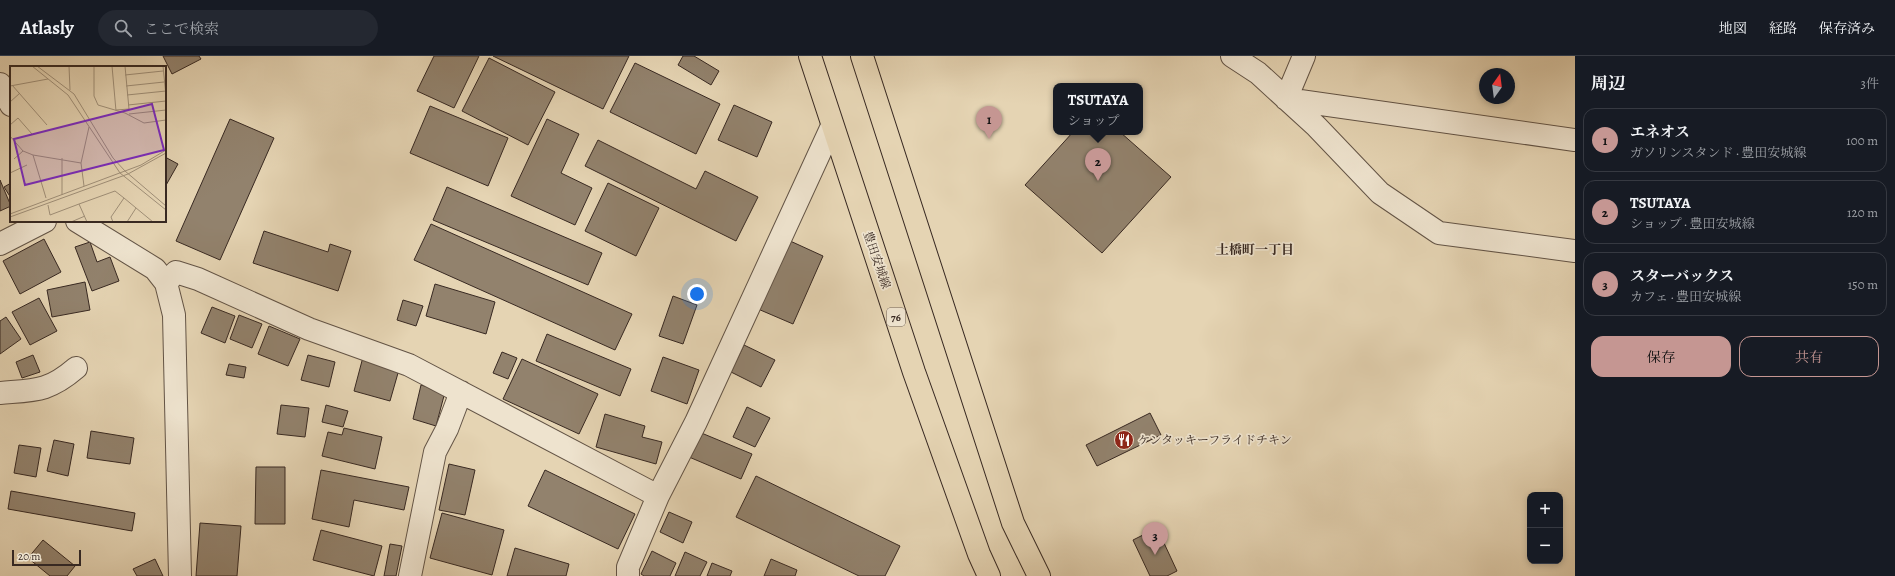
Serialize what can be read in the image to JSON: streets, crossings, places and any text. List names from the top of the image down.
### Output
{
  "streets": {
    "main road": ["豊田安城線", "76"]
  },
  "districts": ["土橋町一丁目"],
  "places": {
    "restaurant": ["ケンタッキーフライドチキン"]
  },
  "scale_bar": "20 m",
  "north": "top",
  "page": {
    "header": "Atlasly",
    "search": "ここで検索",
    "nav": ["地図", "経路", "保存済み"],
    "heading": ["周辺", "3件"],
    "popup": ["TSUTAYA", "ショップ"],
    "pins": ["1", "2", "3"],
    "list": [
      {
        "mark": "1",
        "name": "エネオス",
        "note": "ガソリンスタンド · 豊田安城線",
        "value": "100 m"
      },
      {
        "mark": "2",
        "name": "TSUTAYA",
        "note": "ショップ · 豊田安城線",
        "value": "120 m"
      },
      {
        "mark": "3",
        "name": "スターバックス",
        "note": "カフェ · 豊田安城線",
        "value": "150 m"
      }
    ],
    "buttons": ["保存", "共有"],
    "map_buttons": ["+", "−"],
    "scale": "20 m"
  }
}
